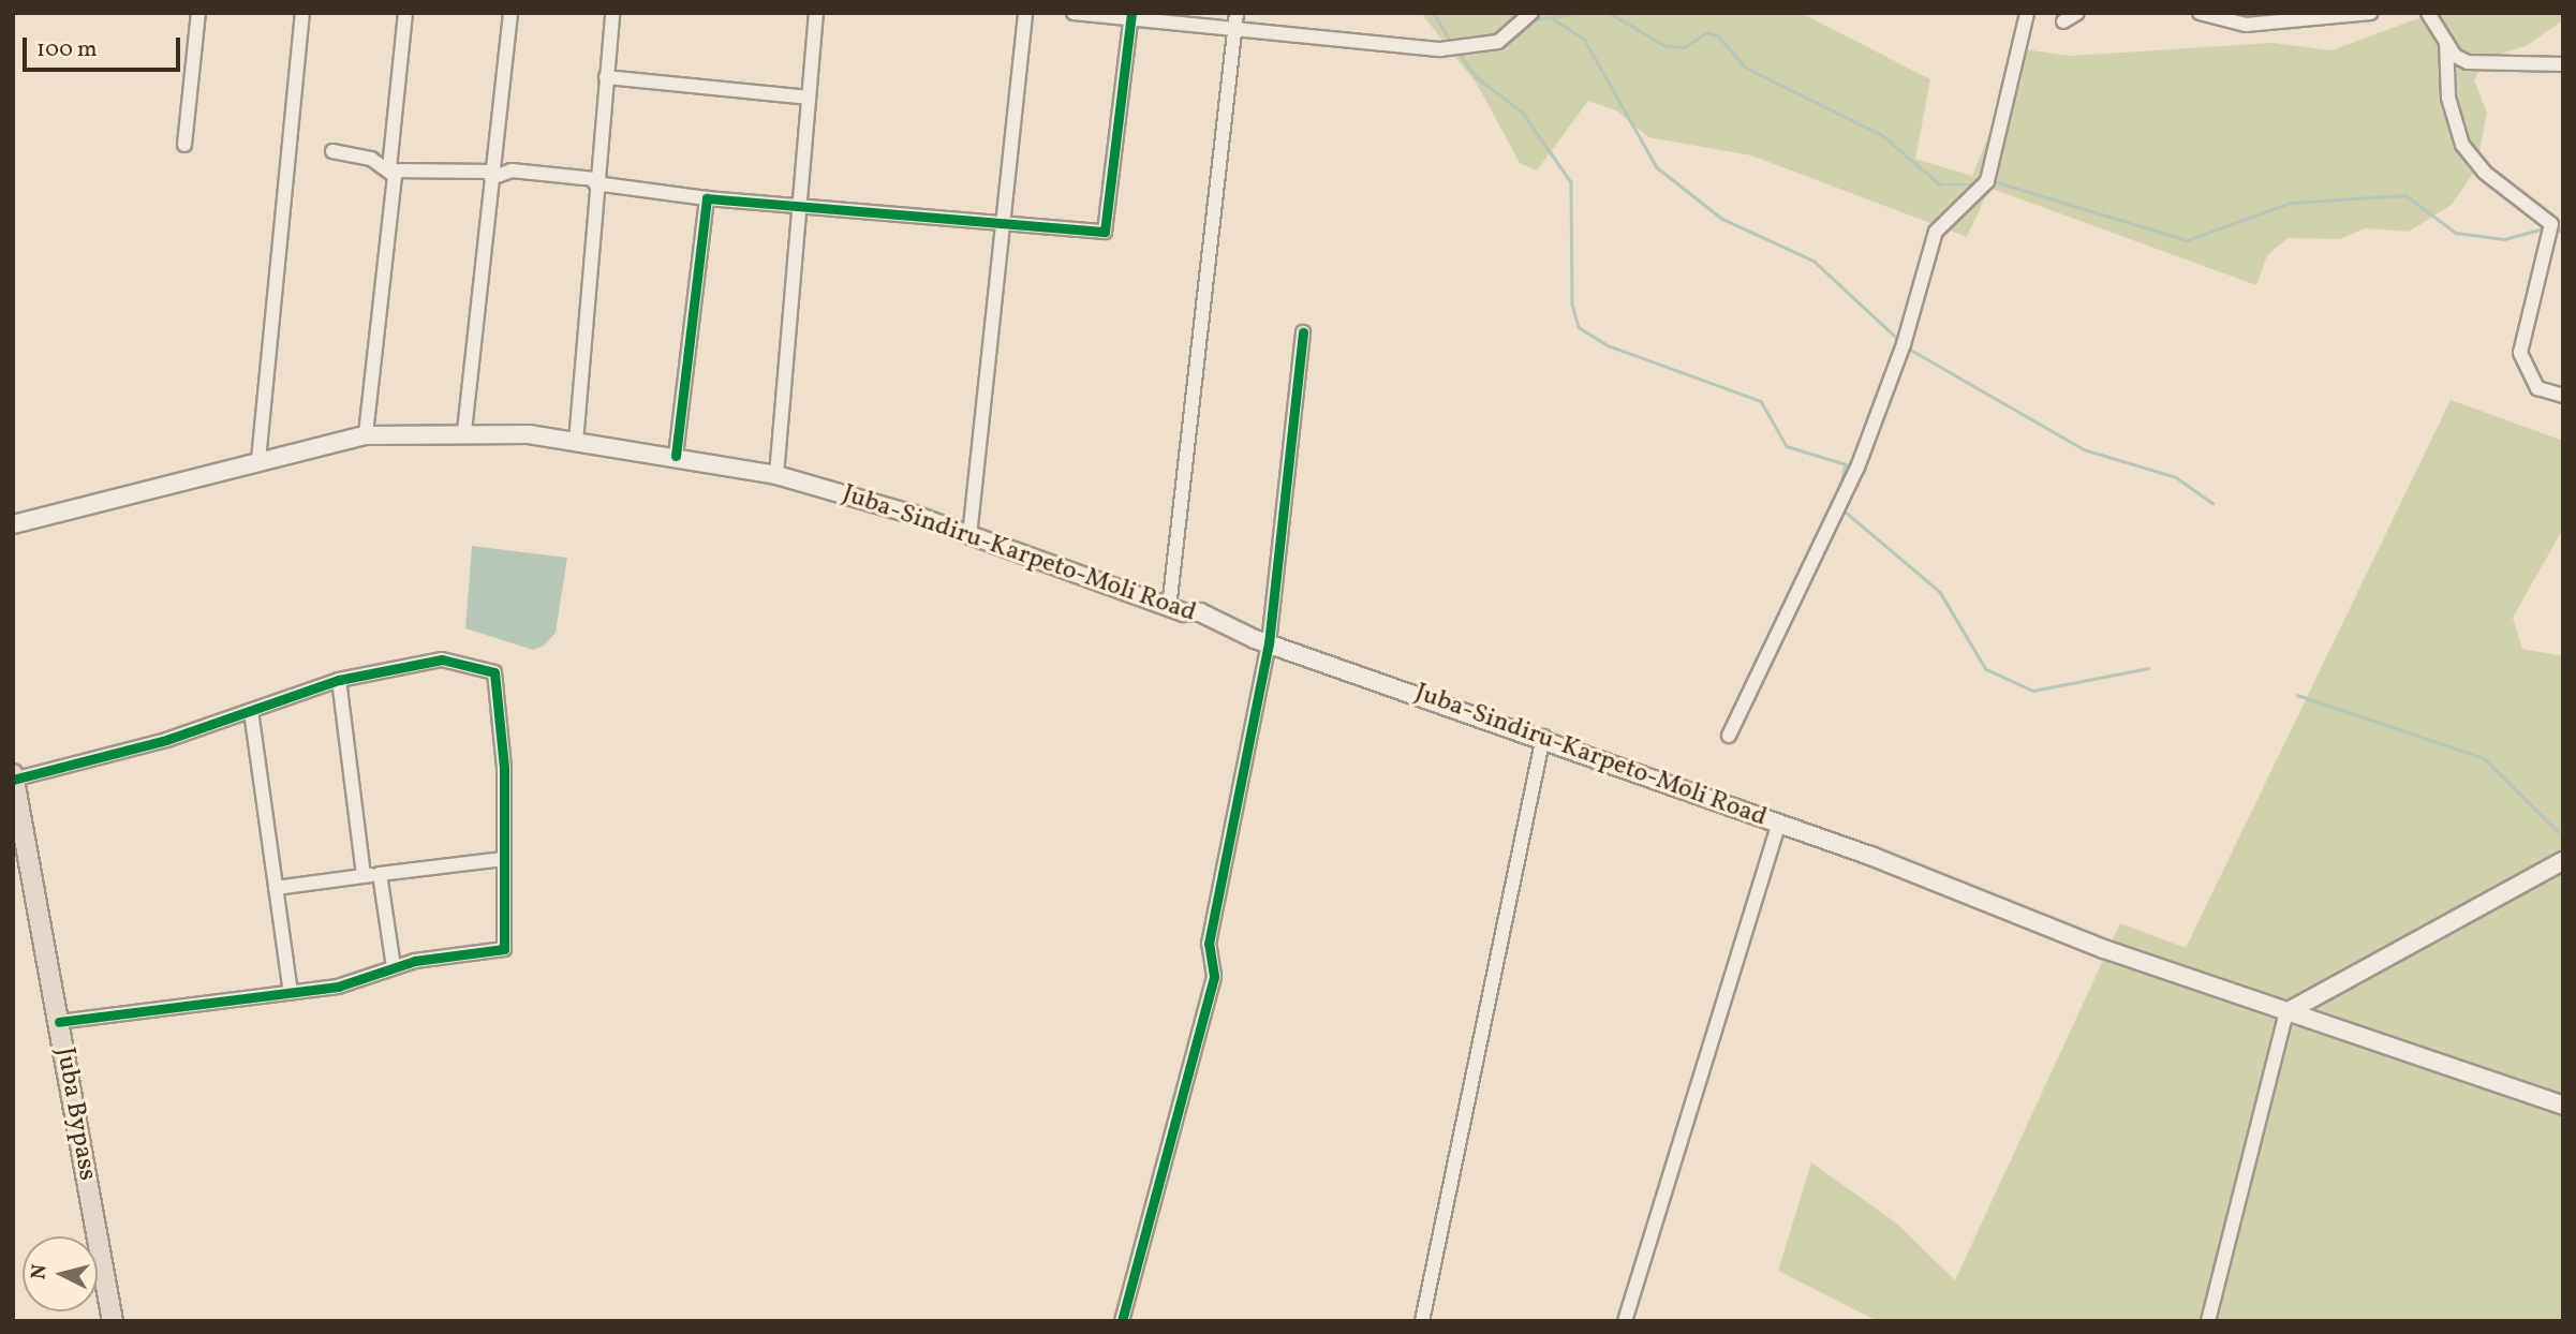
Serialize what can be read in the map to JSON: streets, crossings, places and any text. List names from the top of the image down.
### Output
{
  "streets": {
    "main road": ["Juba-Sindiru-Karpeto-Moli Road", "Juba Bypass"]
  },
  "scale_bar": "100 m",
  "north": "left"
}
